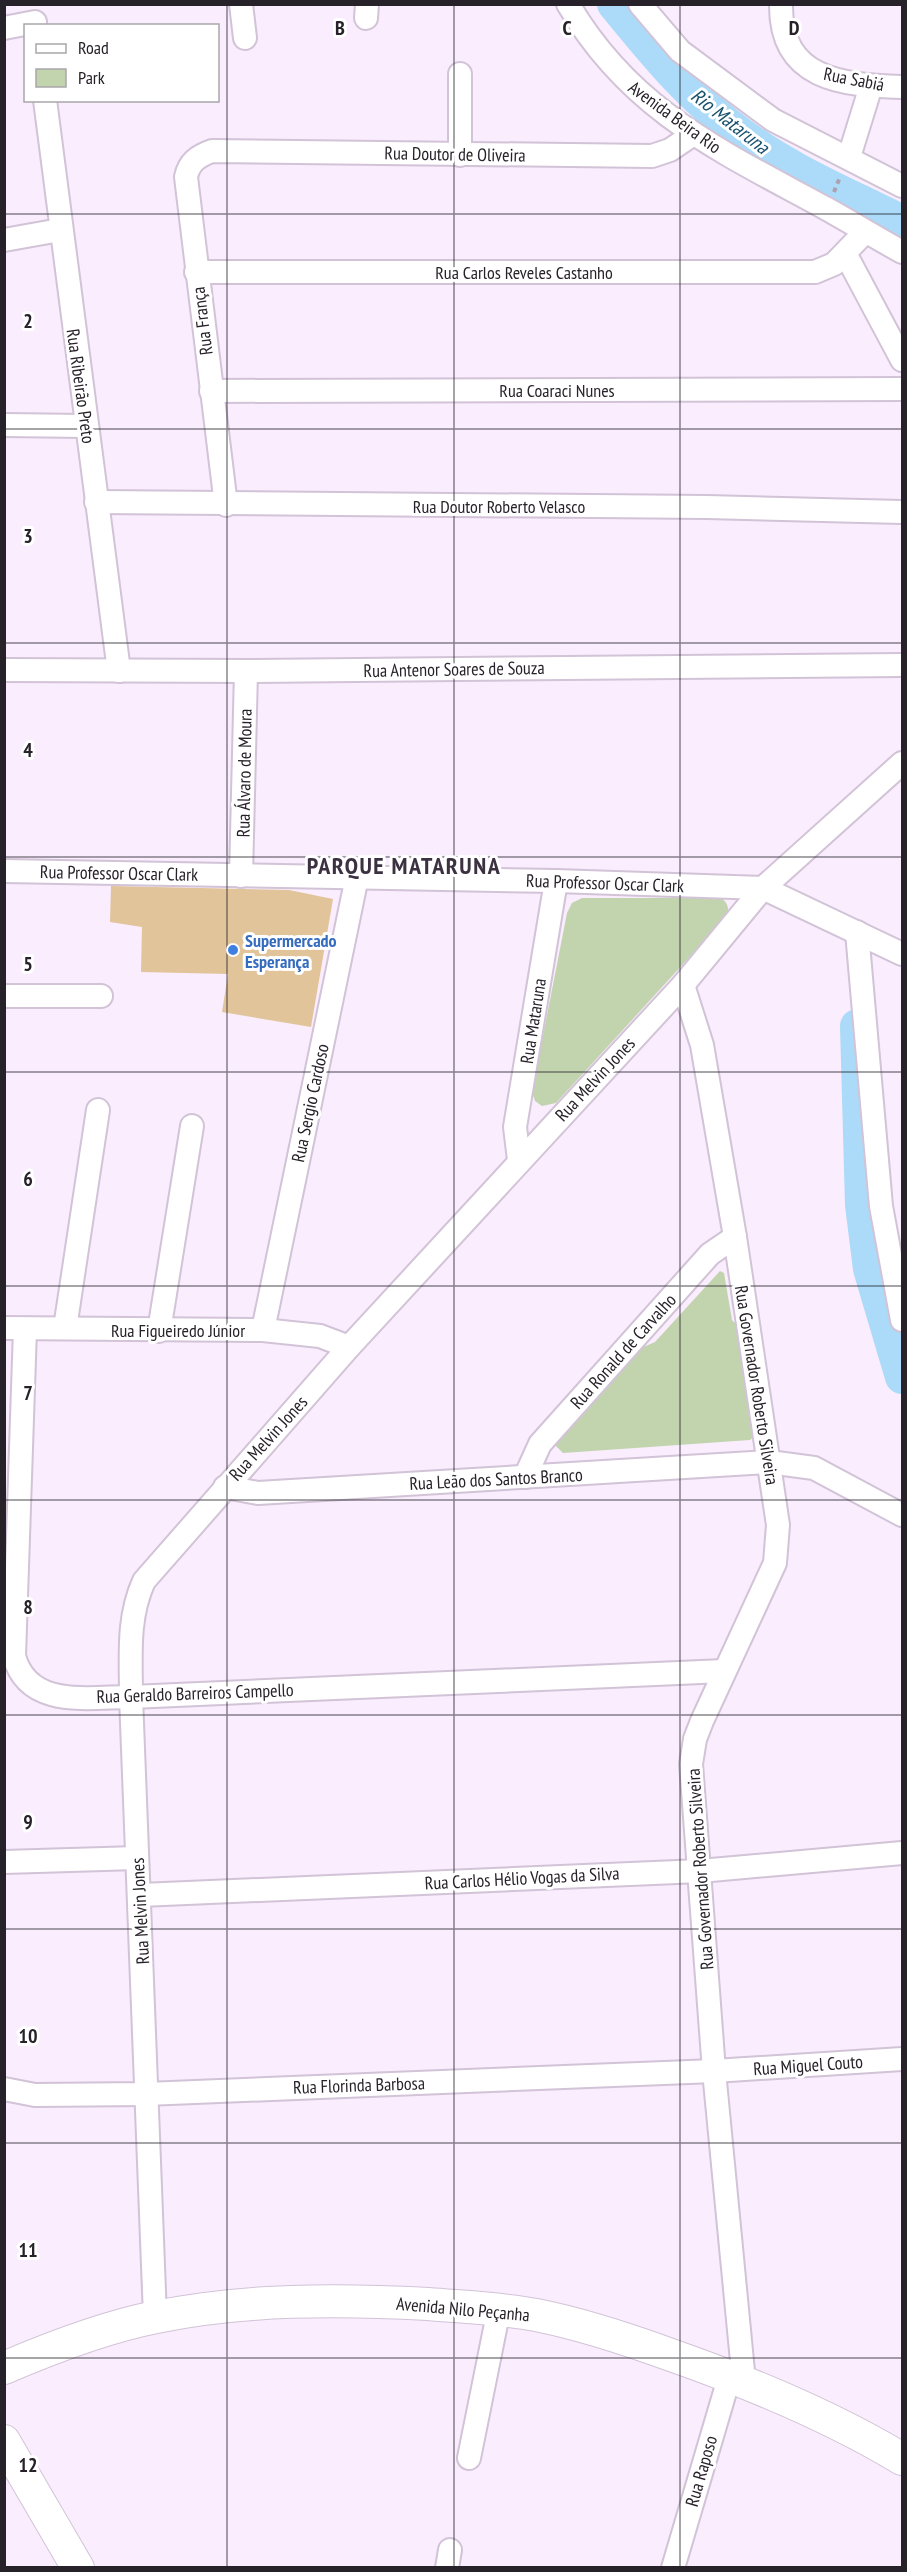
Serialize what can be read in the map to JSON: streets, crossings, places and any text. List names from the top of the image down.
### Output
{
  "streets": {
    "main road": ["Avenida Nilo Peçanha"],
    "street": [
      "Rua Sabiá",
      "Avenida Beira Rio",
      "Rua Doutor de Oliveira",
      "Rua Carlos Reveles Castanho",
      "Rua França",
      "Rua Ribeirão Preto",
      "Rua Coaraci Nunes",
      "Rua Doutor Roberto Velasco",
      "Rua Antenor Soares de Souza",
      "Rua Álvaro de Moura",
      "Rua Professor Oscar Clark",
      "Rua Mataruna",
      "Rua Melvin Jones",
      "Rua Sergio Cardoso",
      "Rua Figueiredo Júnior",
      "Rua Ronald de Carvalho",
      "Rua Governador Roberto Silveira",
      "Rua Leão dos Santos Branco",
      "Rua Geraldo Barreiros Campello",
      "Rua Carlos Hélio Vogas da Silva",
      "Rua Miguel Couto",
      "Rua Florinda Barbosa",
      "Rua Raposo"
    ]
  },
  "crossings": [
    ["Avenida Beira Rio", "Rua Doutor de Oliveira"],
    ["Rua Doutor de Oliveira", "Rua França"],
    ["Rua Carlos Reveles Castanho", "Rua França"],
    ["Rua França", "Rua Coaraci Nunes"],
    ["Rua França", "Rua Doutor Roberto Velasco"],
    ["Rua Ribeirão Preto", "Rua Doutor Roberto Velasco"],
    ["Rua Ribeirão Preto", "Rua Antenor Soares de Souza"],
    ["Rua Antenor Soares de Souza", "Rua Álvaro de Moura"],
    ["Rua Álvaro de Moura", "Rua Professor Oscar Clark"],
    ["Rua Professor Oscar Clark", "Rua Mataruna"],
    ["Rua Professor Oscar Clark", "Rua Melvin Jones"],
    ["Rua Professor Oscar Clark", "Rua Sergio Cardoso"],
    ["Rua Mataruna", "Rua Melvin Jones"],
    ["Rua Melvin Jones", "Rua Figueiredo Júnior"],
    ["Rua Melvin Jones", "Rua Governador Roberto Silveira"],
    ["Rua Melvin Jones", "Rua Leão dos Santos Branco"],
    ["Rua Melvin Jones", "Rua Geraldo Barreiros Campello"],
    ["Rua Melvin Jones", "Rua Carlos Hélio Vogas da Silva"],
    ["Rua Melvin Jones", "Rua Florinda Barbosa"],
    ["Rua Melvin Jones", "Avenida Nilo Peçanha"],
    ["Rua Sergio Cardoso", "Rua Figueiredo Júnior"],
    ["Rua Figueiredo Júnior", "Rua Geraldo Barreiros Campello"],
    ["Rua Ronald de Carvalho", "Rua Governador Roberto Silveira"],
    ["Rua Ronald de Carvalho", "Rua Leão dos Santos Branco"],
    ["Rua Governador Roberto Silveira", "Rua Leão dos Santos Branco"],
    ["Rua Governador Roberto Silveira", "Rua Geraldo Barreiros Campello"],
    ["Rua Governador Roberto Silveira", "Rua Carlos Hélio Vogas da Silva"],
    ["Rua Governador Roberto Silveira", "Rua Miguel Couto"],
    ["Rua Governador Roberto Silveira", "Rua Florinda Barbosa"],
    ["Rua Governador Roberto Silveira", "Avenida Nilo Peçanha"],
    ["Rua Governador Roberto Silveira", "Rua Raposo"],
    ["Rua Miguel Couto", "Rua Florinda Barbosa"],
    ["Avenida Nilo Peçanha", "Rua Raposo"]
  ],
  "districts": ["PARQUE MATARUNA"],
  "water": ["Rio Mataruna"],
  "places": ["Supermercado Esperança"],
  "legend": ["Road", "Park"],
  "grid": {
    "columns": ["B", "C", "D"],
    "rows": [
      "2",
      "3",
      "4",
      "5",
      "6",
      "7",
      "8",
      "9",
      "10",
      "11",
      "12"
    ]
  }
}
